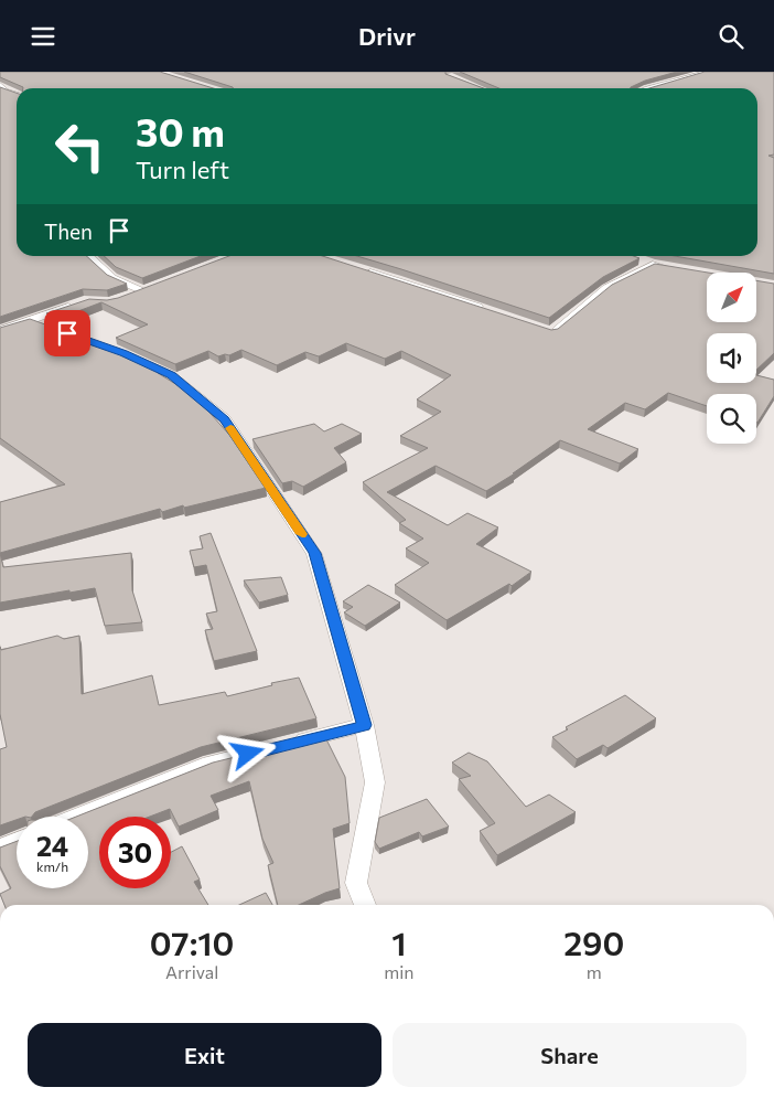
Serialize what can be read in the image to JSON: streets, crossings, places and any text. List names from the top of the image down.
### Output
{
  "north": "top right",
  "page": {
    "header": "Drivr",
    "turn": ["30 m", "Turn left"],
    "then": "Then",
    "speed": "24 km/h",
    "limit": "30",
    "eta": [
      "07:10",
      "Arrival",
      "1",
      "min",
      "290",
      "m"
    ],
    "buttons": ["Exit", "Share"]
  }
}
